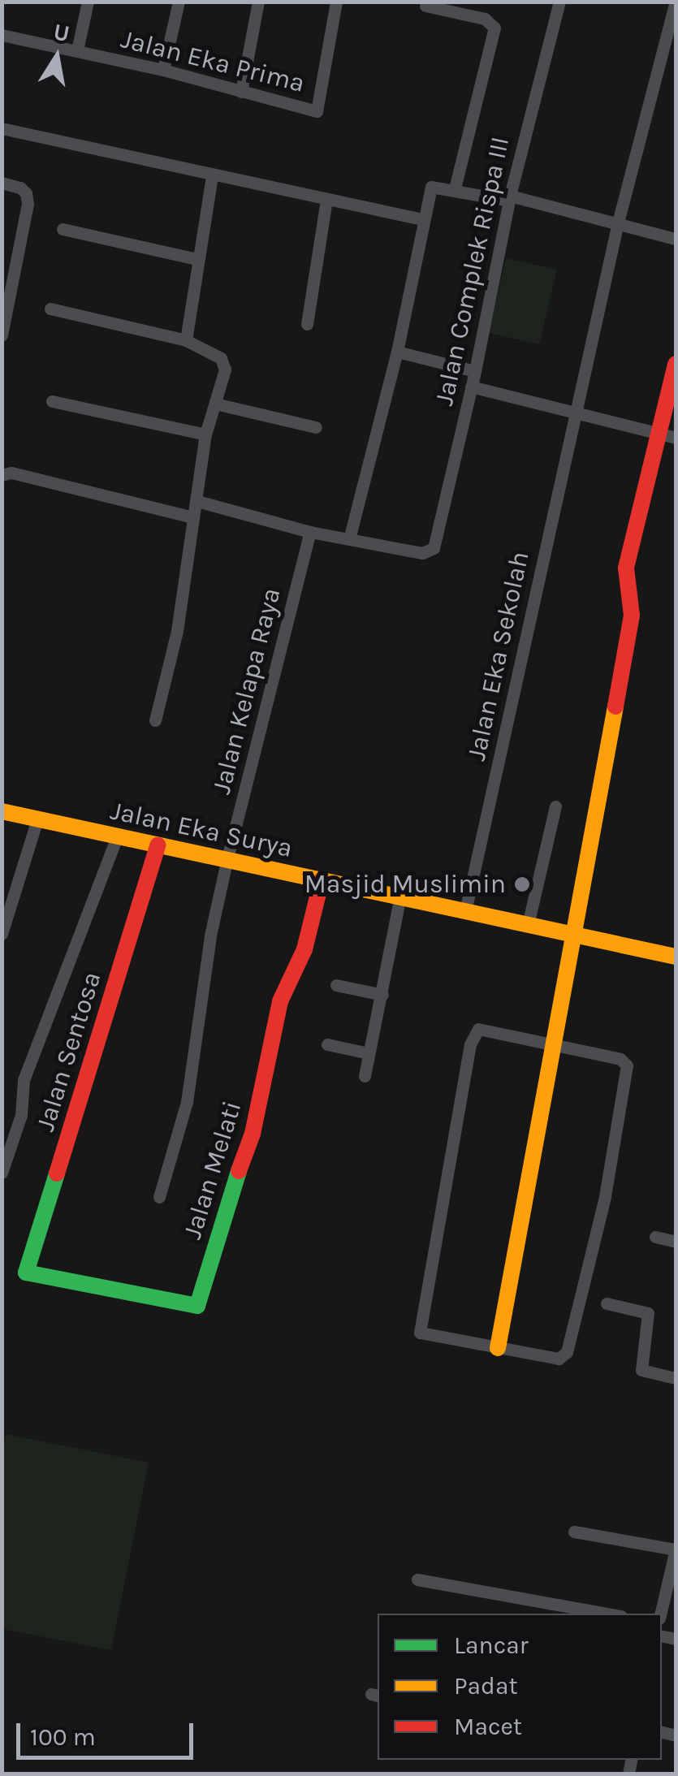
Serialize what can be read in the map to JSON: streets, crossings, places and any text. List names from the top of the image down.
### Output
{
  "streets": {
    "street": [
      "Jalan Eka Prima",
      "Jalan Complek Rispa III",
      "Jalan Eka Sekolah",
      "Jalan Kelapa Raya",
      "Jalan Eka Surya",
      "Jalan Sentosa",
      "Jalan Melati"
    ]
  },
  "crossings": [
    ["Jalan Eka Sekolah", "Jalan Eka Surya"],
    ["Jalan Kelapa Raya", "Jalan Eka Surya"],
    ["Jalan Eka Surya", "Jalan Sentosa"],
    ["Jalan Eka Surya", "Jalan Melati"],
    ["Jalan Sentosa", "Jalan Melati"]
  ],
  "places": ["Masjid Muslimin"],
  "legend": ["Lancar", "Padat", "Macet"],
  "scale_bar": "100 m",
  "north": "top"
}
